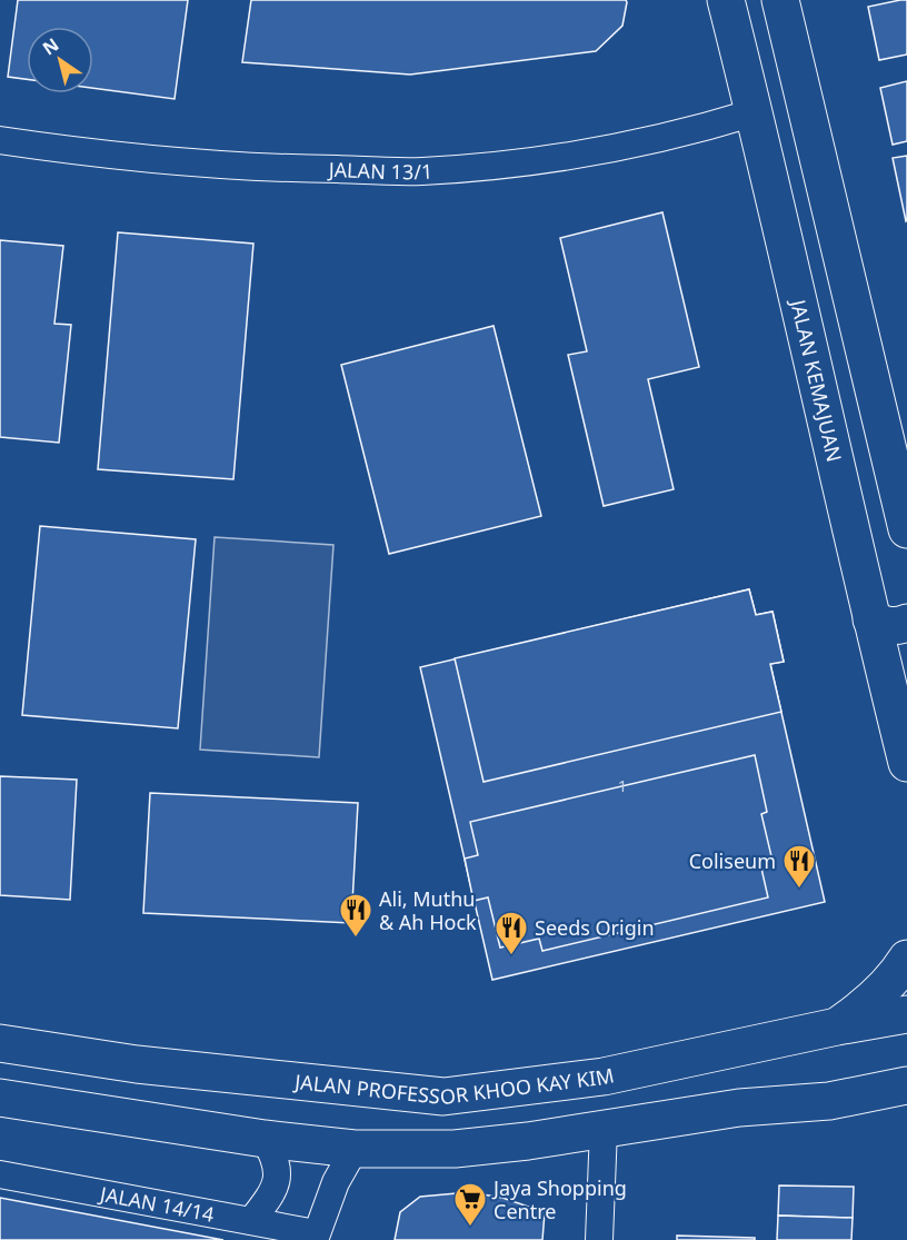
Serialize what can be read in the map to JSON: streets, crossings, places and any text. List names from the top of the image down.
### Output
{
  "streets": {
    "main road": ["JALAN KEMAJUAN", "JALAN PROFESSOR KHOO KAY KIM"],
    "street": ["JALAN 13/1", "JALAN 14/14"]
  },
  "crossings": [
    ["JALAN 13/1", "JALAN KEMAJUAN"]
  ],
  "places": {
    "restaurant": ["Coliseum", "Ali, Muthu & Ah Hock", "Seeds Origin"],
    "supermarket": ["Jaya Shopping Centre"]
  },
  "house_numbers": ["1"],
  "north": "top left"
}
